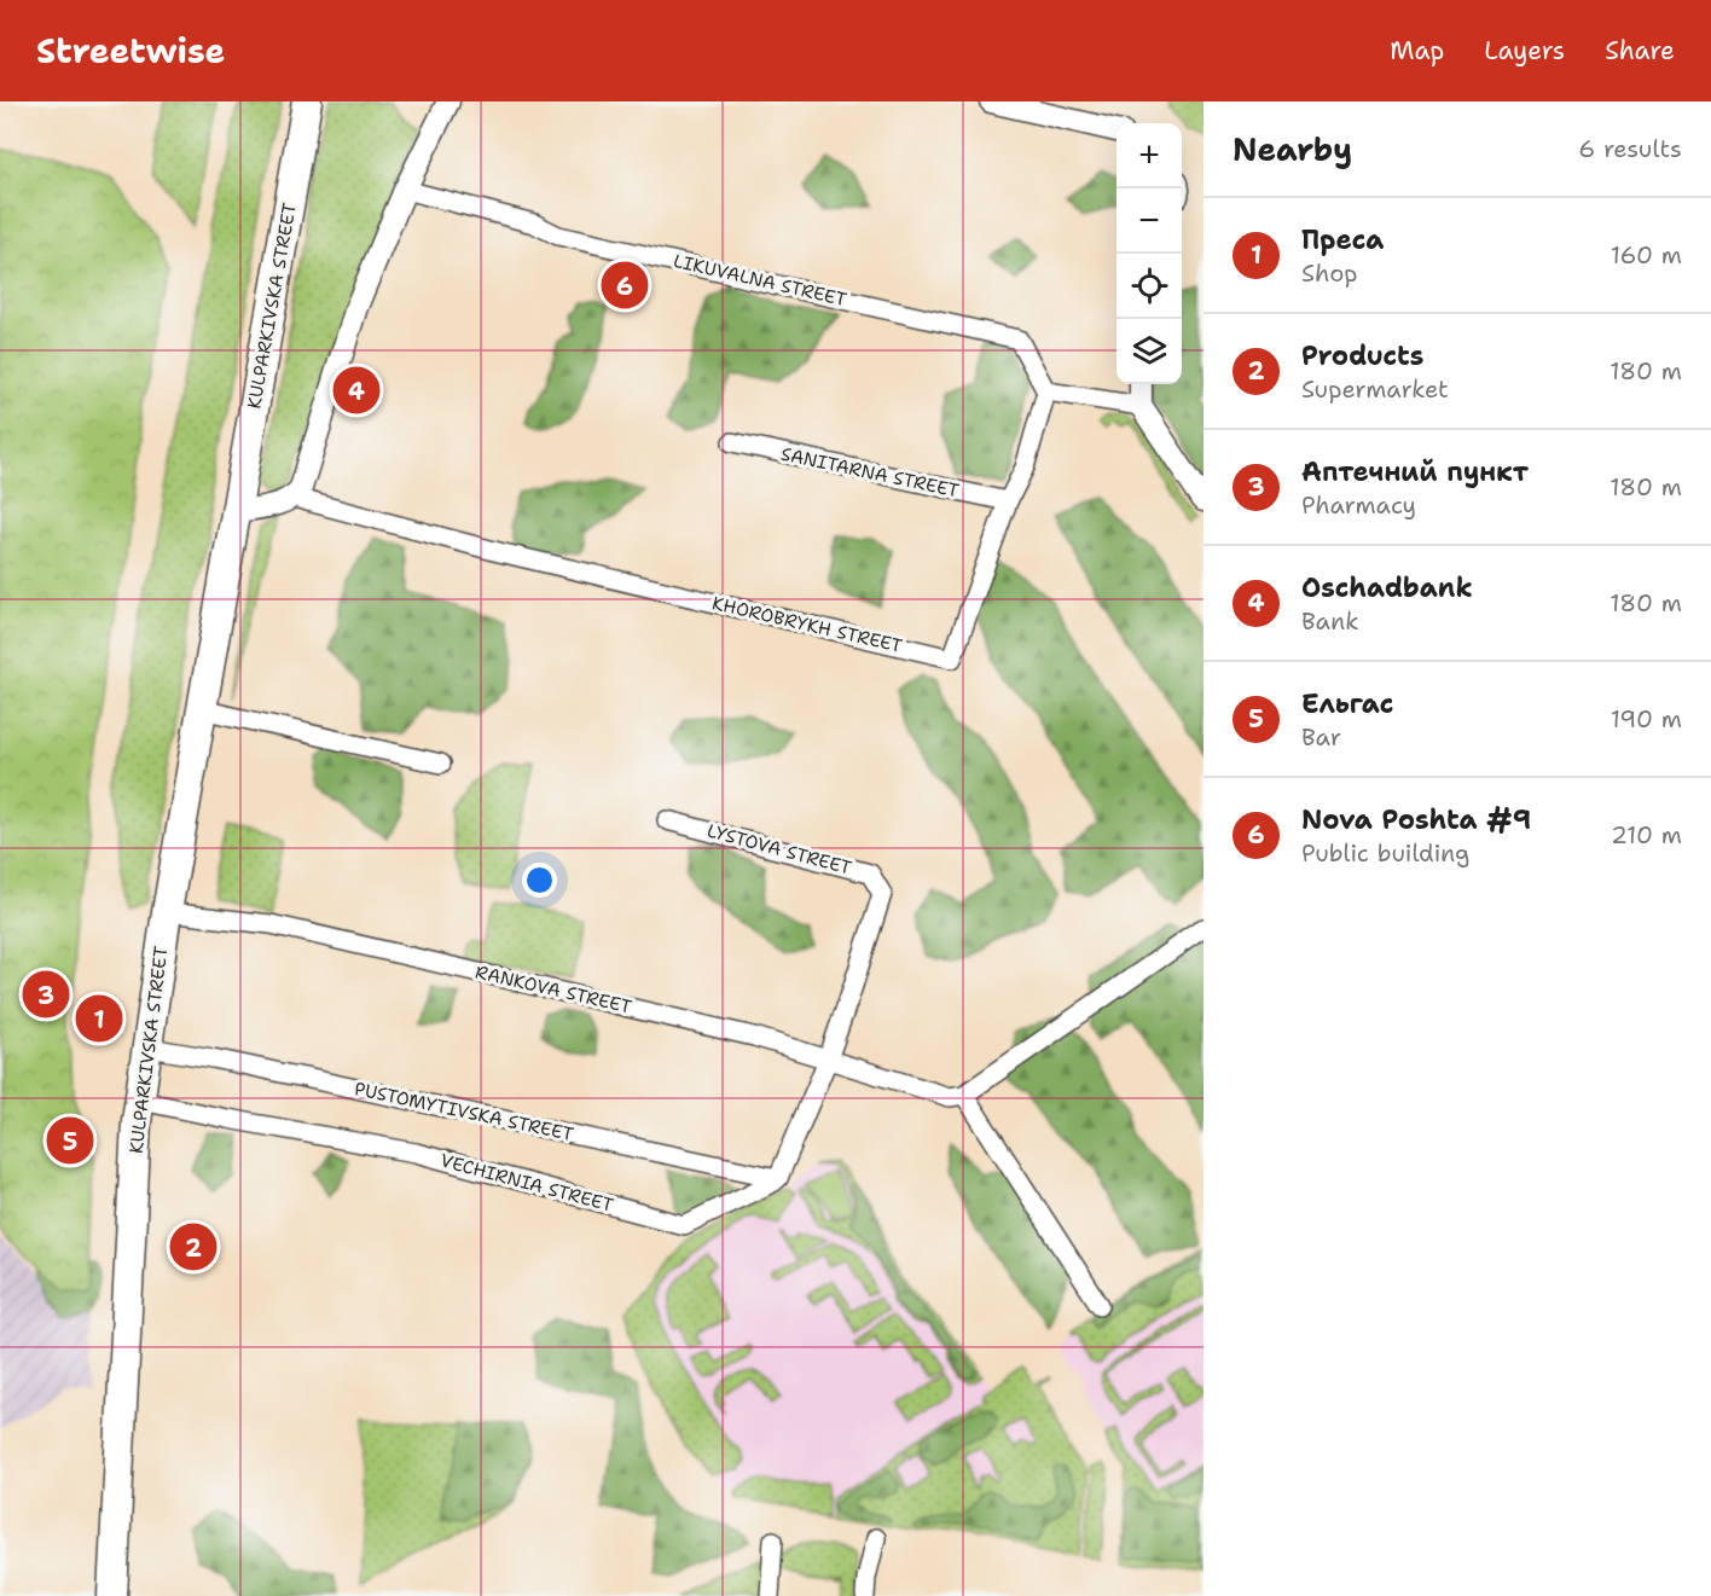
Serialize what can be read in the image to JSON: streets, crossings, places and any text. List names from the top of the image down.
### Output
{
  "streets": {
    "main road": ["KULPARKIVSKA STREET"],
    "street": [
      "LIKUVALNA STREET",
      "SANITARNA STREET",
      "KHOROBRYKH STREET",
      "LYSTOVA STREET",
      "RANKOVA STREET",
      "PUSTOMYTIVSKA STREET",
      "VECHIRNIA STREET"
    ]
  },
  "crossings": [
    ["LIKUVALNA STREET", "KHOROBRYKH STREET"],
    ["KULPARKIVSKA STREET", "RANKOVA STREET"],
    ["KULPARKIVSKA STREET", "PUSTOMYTIVSKA STREET"],
    ["KULPARKIVSKA STREET", "VECHIRNIA STREET"],
    ["SANITARNA STREET", "KHOROBRYKH STREET"],
    ["LYSTOVA STREET", "RANKOVA STREET"],
    ["PUSTOMYTIVSKA STREET", "VECHIRNIA STREET"]
  ],
  "page": {
    "header": "Streetwise",
    "nav": ["Map", "Layers", "Share"],
    "heading": ["Nearby", "6 results"],
    "map_buttons": ["+", "−"],
    "list": [
      {
        "mark": "1",
        "name": "Преса",
        "note": "Shop",
        "value": "160 m"
      },
      {
        "mark": "2",
        "name": "Products",
        "note": "Supermarket",
        "value": "180 m"
      },
      {
        "mark": "3",
        "name": "Аптечний пункт",
        "note": "Pharmacy",
        "value": "180 m"
      },
      {
        "mark": "4",
        "name": "Oschadbank",
        "note": "Bank",
        "value": "180 m"
      },
      {
        "mark": "5",
        "name": "Ельгас",
        "note": "Bar",
        "value": "190 m"
      },
      {
        "mark": "6",
        "name": "Nova Poshta #9",
        "note": "Public building",
        "value": "210 m"
      }
    ],
    "pins": [
      "6",
      "4",
      "3",
      "1",
      "5",
      "2"
    ]
  }
}
